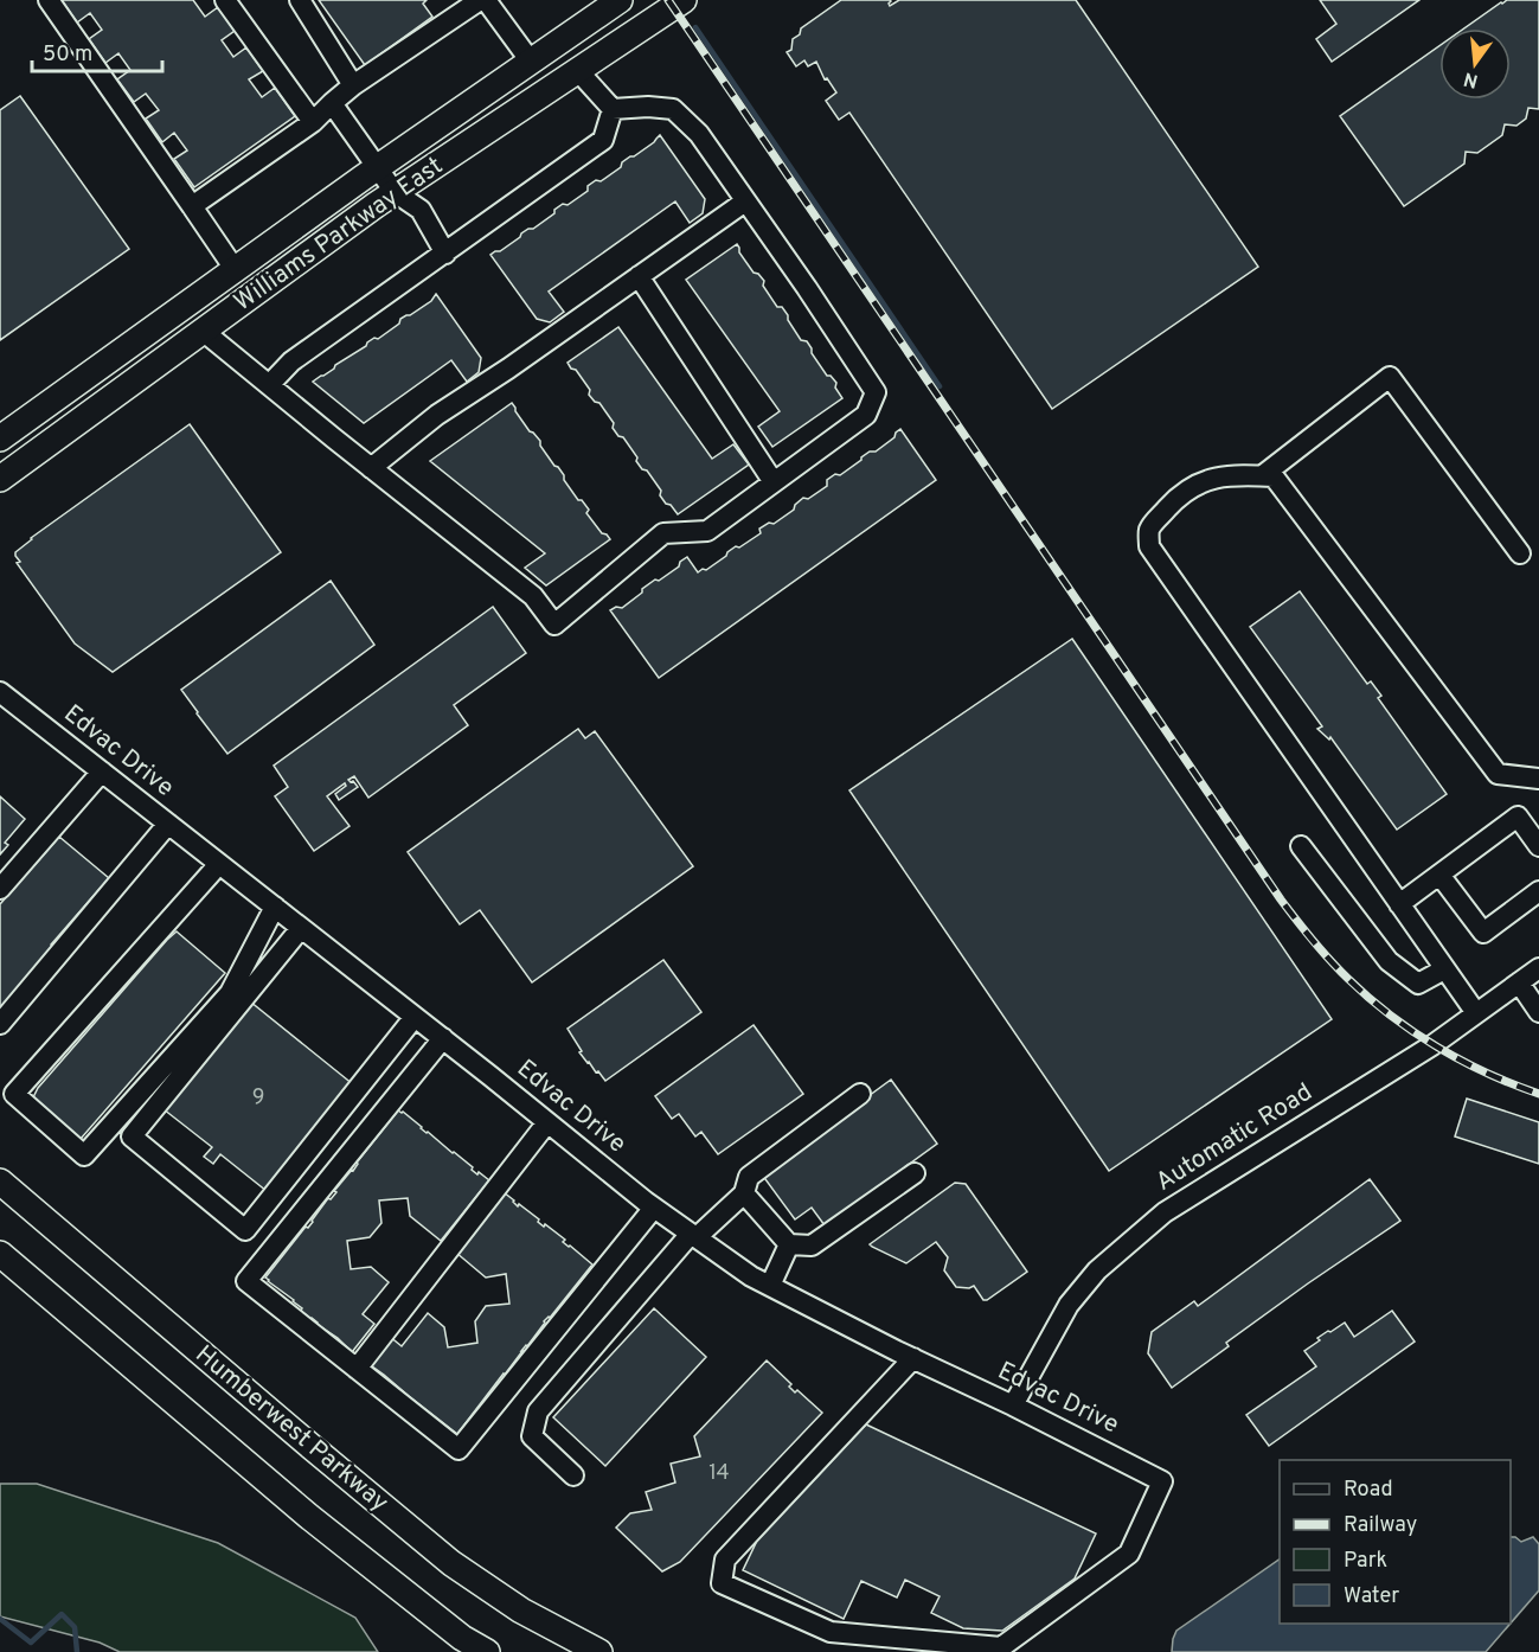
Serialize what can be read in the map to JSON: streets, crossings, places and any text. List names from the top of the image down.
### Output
{
  "streets": {
    "main road": ["Williams Parkway East", "Humberwest Parkway"],
    "street": ["Edvac Drive", "Automatic Road"]
  },
  "crossings": [
    ["Edvac Drive", "Automatic Road"]
  ],
  "house_numbers": ["9", "14"],
  "legend": [
    "Road",
    "Railway",
    "Park",
    "Water"
  ],
  "scale_bar": "50 m",
  "north": "bottom"
}
